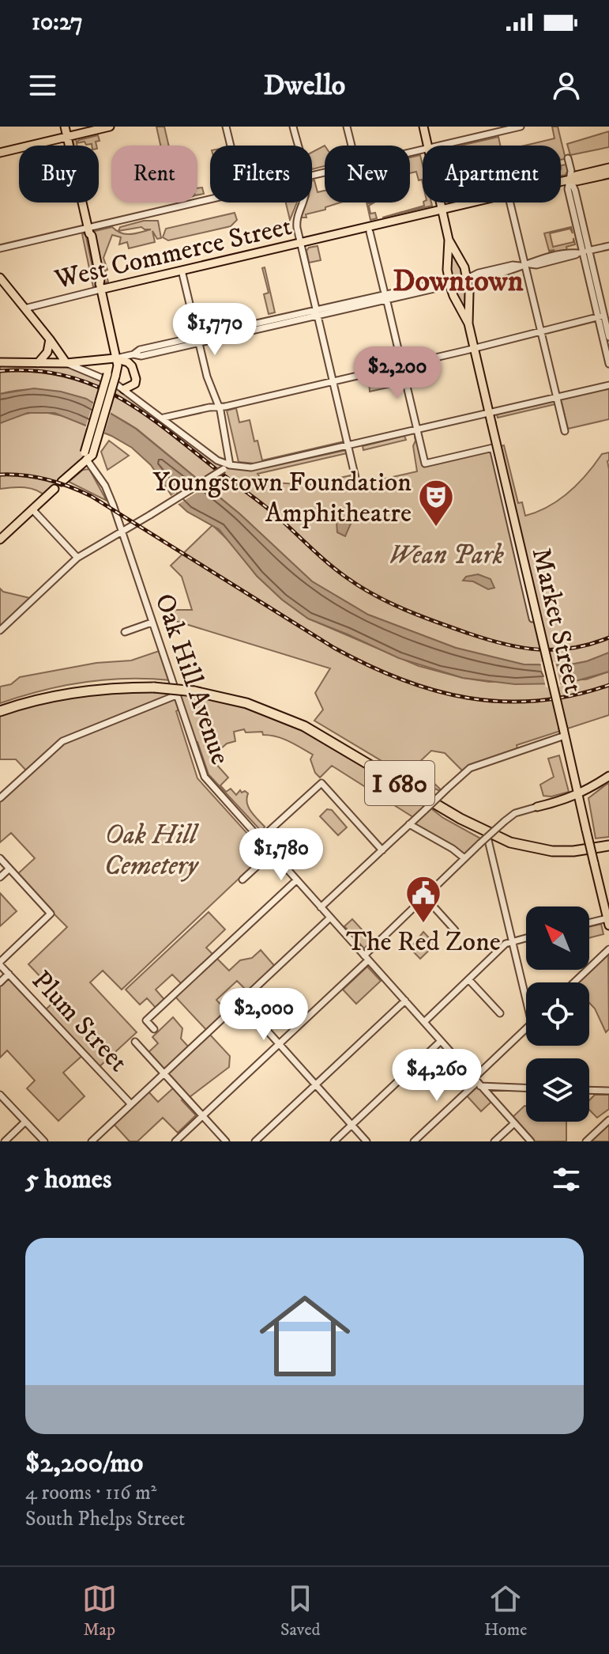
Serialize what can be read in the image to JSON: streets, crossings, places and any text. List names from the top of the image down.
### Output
{
  "streets": {
    "highway": ["I 680"],
    "main road": ["West Commerce Street", "Market Street"],
    "street": ["Oak Hill Avenue", "Plum Street"]
  },
  "districts": ["Downtown"],
  "parks": ["Wean Park", "Oak Hill Cemetery"],
  "places": {
    "theatre": ["Youngstown Foundation Amphitheatre"],
    "public building": ["The Red Zone"]
  },
  "north": "top left",
  "page": {
    "status": "10:27",
    "header": "Dwello",
    "chip": [
      "Buy",
      "Rent",
      "Filters",
      "New",
      "Apartment"
    ],
    "price": [
      "$1,770",
      "$2,200",
      "$1,780",
      "$2,000",
      "$4,260"
    ],
    "heading": "5 homes",
    "list": [
      {
        "name": "$2,200/mo",
        "note": "4 rooms · 116 m² · South Phelps Street"
      }
    ],
    "tabs": ["Map", "Saved", "Home"]
  }
}
